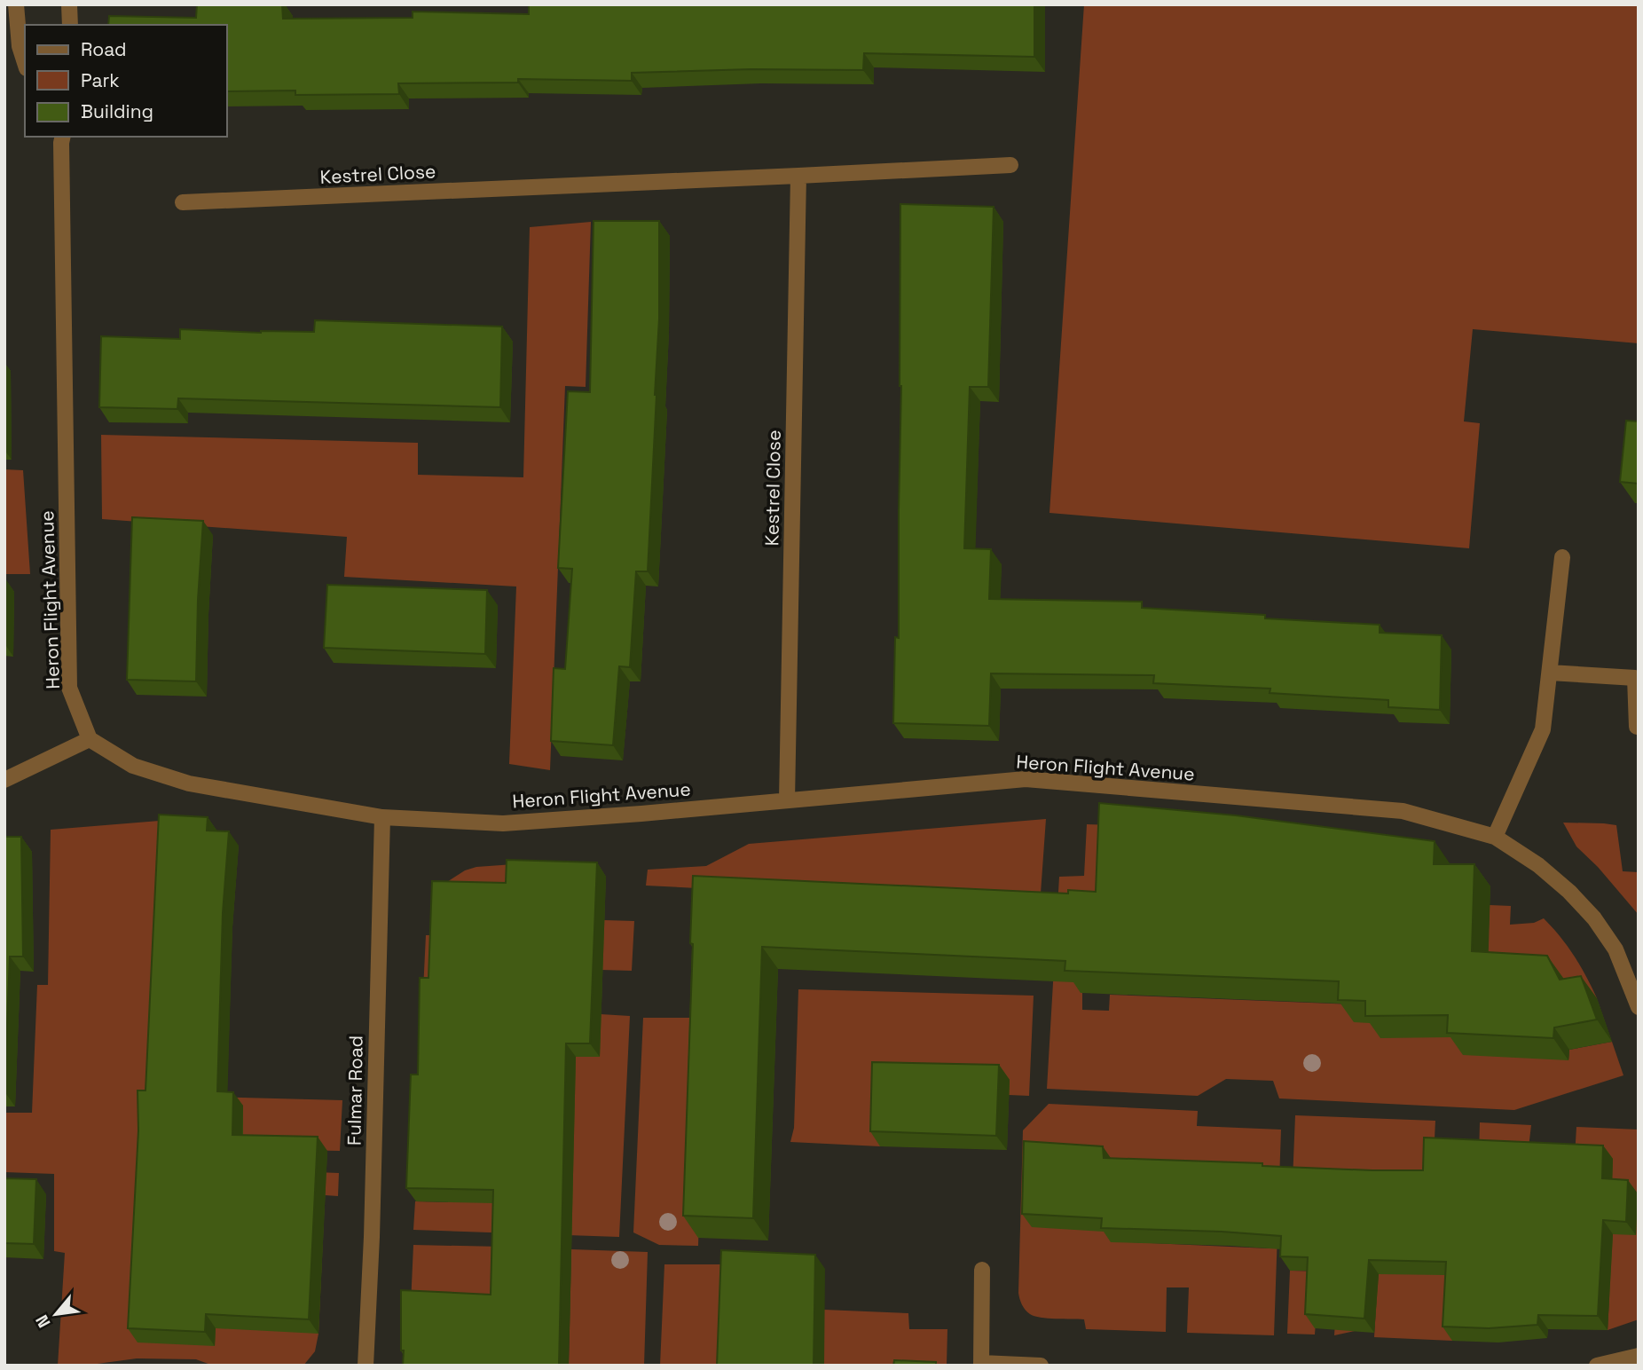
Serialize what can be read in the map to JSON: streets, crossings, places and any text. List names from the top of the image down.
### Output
{
  "streets": {
    "street": ["Kestrel Close", "Heron Flight Avenue", "Fulmar Road"]
  },
  "crossings": [
    ["Kestrel Close", "Heron Flight Avenue"],
    ["Heron Flight Avenue", "Fulmar Road"]
  ],
  "legend": ["Road", "Park", "Building"],
  "north": "bottom left"
}
